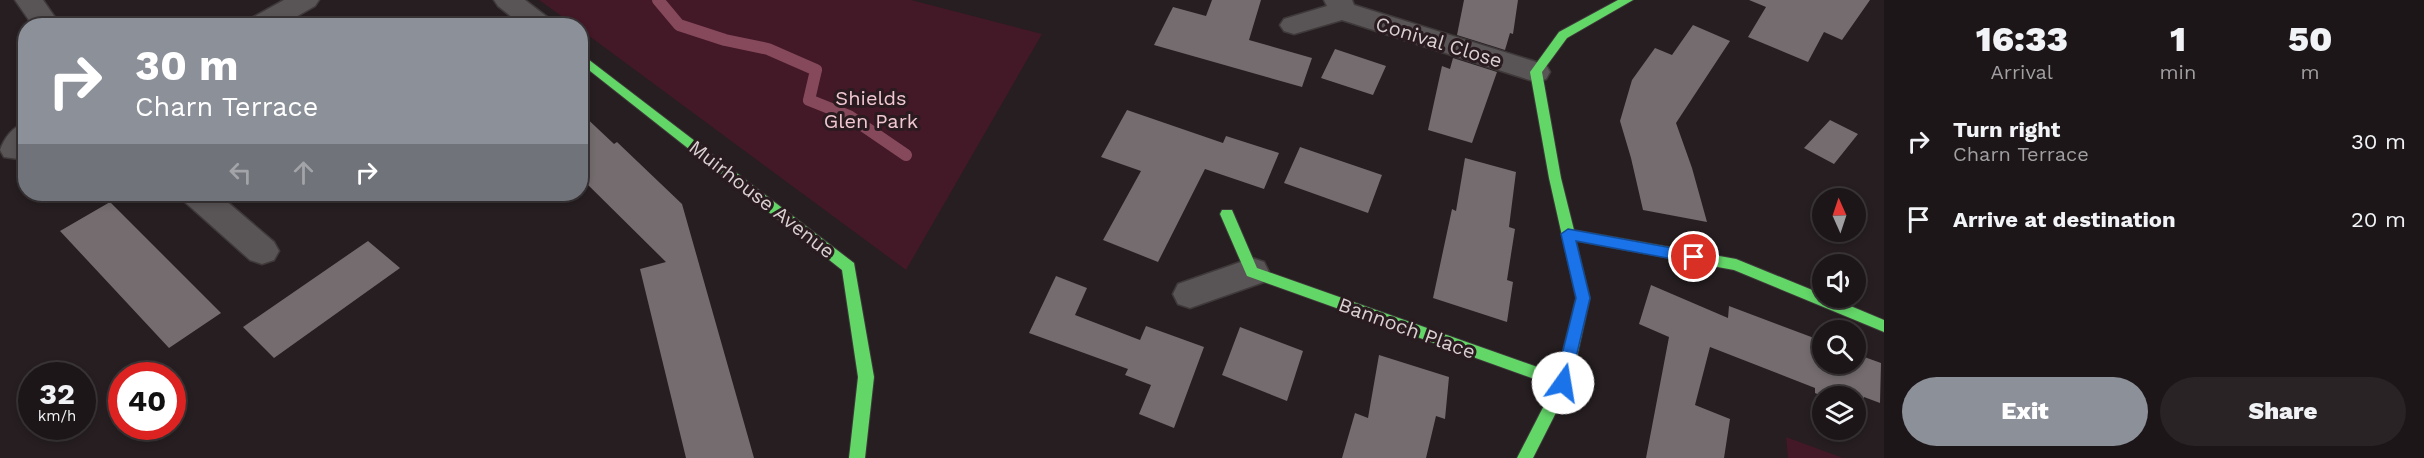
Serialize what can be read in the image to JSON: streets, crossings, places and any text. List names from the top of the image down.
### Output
{
  "streets": {
    "street": ["Conival Close", "Muirhouse Avenue", "Bannoch Place"]
  },
  "parks": ["Shields Glen Park"],
  "north": "top",
  "page": {
    "eta": [
      "16:33",
      "Arrival",
      "1",
      "min",
      "50",
      "m"
    ],
    "turn": ["30 m", "Charn Terrace"],
    "list": [
      {
        "name": "Turn right",
        "note": "Charn Terrace",
        "value": "30 m"
      },
      {
        "name": "Arrive at destination",
        "value": "20 m"
      }
    ],
    "speed": "32 km/h",
    "limit": "40",
    "buttons": ["Exit", "Share"]
  }
}
